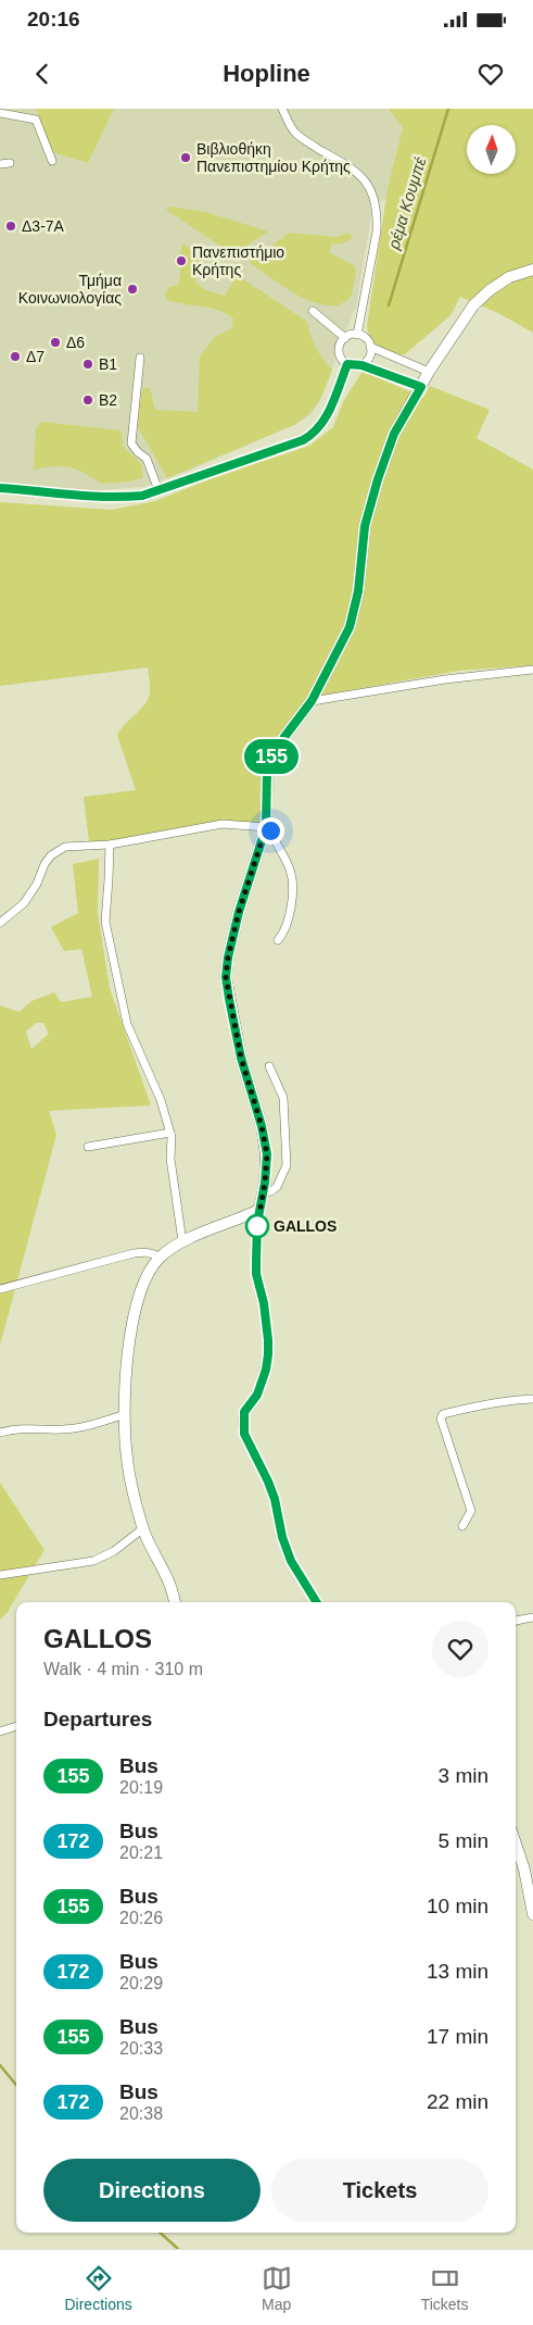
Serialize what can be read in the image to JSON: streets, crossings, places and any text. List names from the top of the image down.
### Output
{
  "water": ["ρέμα Κουμπέ"],
  "places": [
    "Βιβλιοθήκη Πανεπιστημίου Κρήτης",
    "Δ3-7Α",
    "Πανεπιστήμιο Κρήτης",
    "Τμήμα Κοινωνιολογίας",
    "Δ6",
    "Δ7",
    "Β1",
    "Β2",
    "GALLOS"
  ],
  "lines": ["bus line 155"],
  "north": "top",
  "page": {
    "status": "20:16",
    "header": "Hopline",
    "on_map": "155",
    "heading": [
      ["GALLOS", "Walk · 4 min · 310 m"],
      "Departures"
    ],
    "list": [
      {
        "mark": "155",
        "name": "Bus",
        "note": "20:19",
        "value": "3 min"
      },
      {
        "mark": "172",
        "name": "Bus",
        "note": "20:21",
        "value": "5 min"
      },
      {
        "mark": "155",
        "name": "Bus",
        "note": "20:26",
        "value": "10 min"
      },
      {
        "mark": "172",
        "name": "Bus",
        "note": "20:29",
        "value": "13 min"
      },
      {
        "mark": "155",
        "name": "Bus",
        "note": "20:33",
        "value": "17 min"
      },
      {
        "mark": "172",
        "name": "Bus",
        "note": "20:38",
        "value": "22 min"
      }
    ],
    "buttons": ["Directions", "Tickets"],
    "tabs": ["Directions", "Map", "Tickets"]
  }
}
